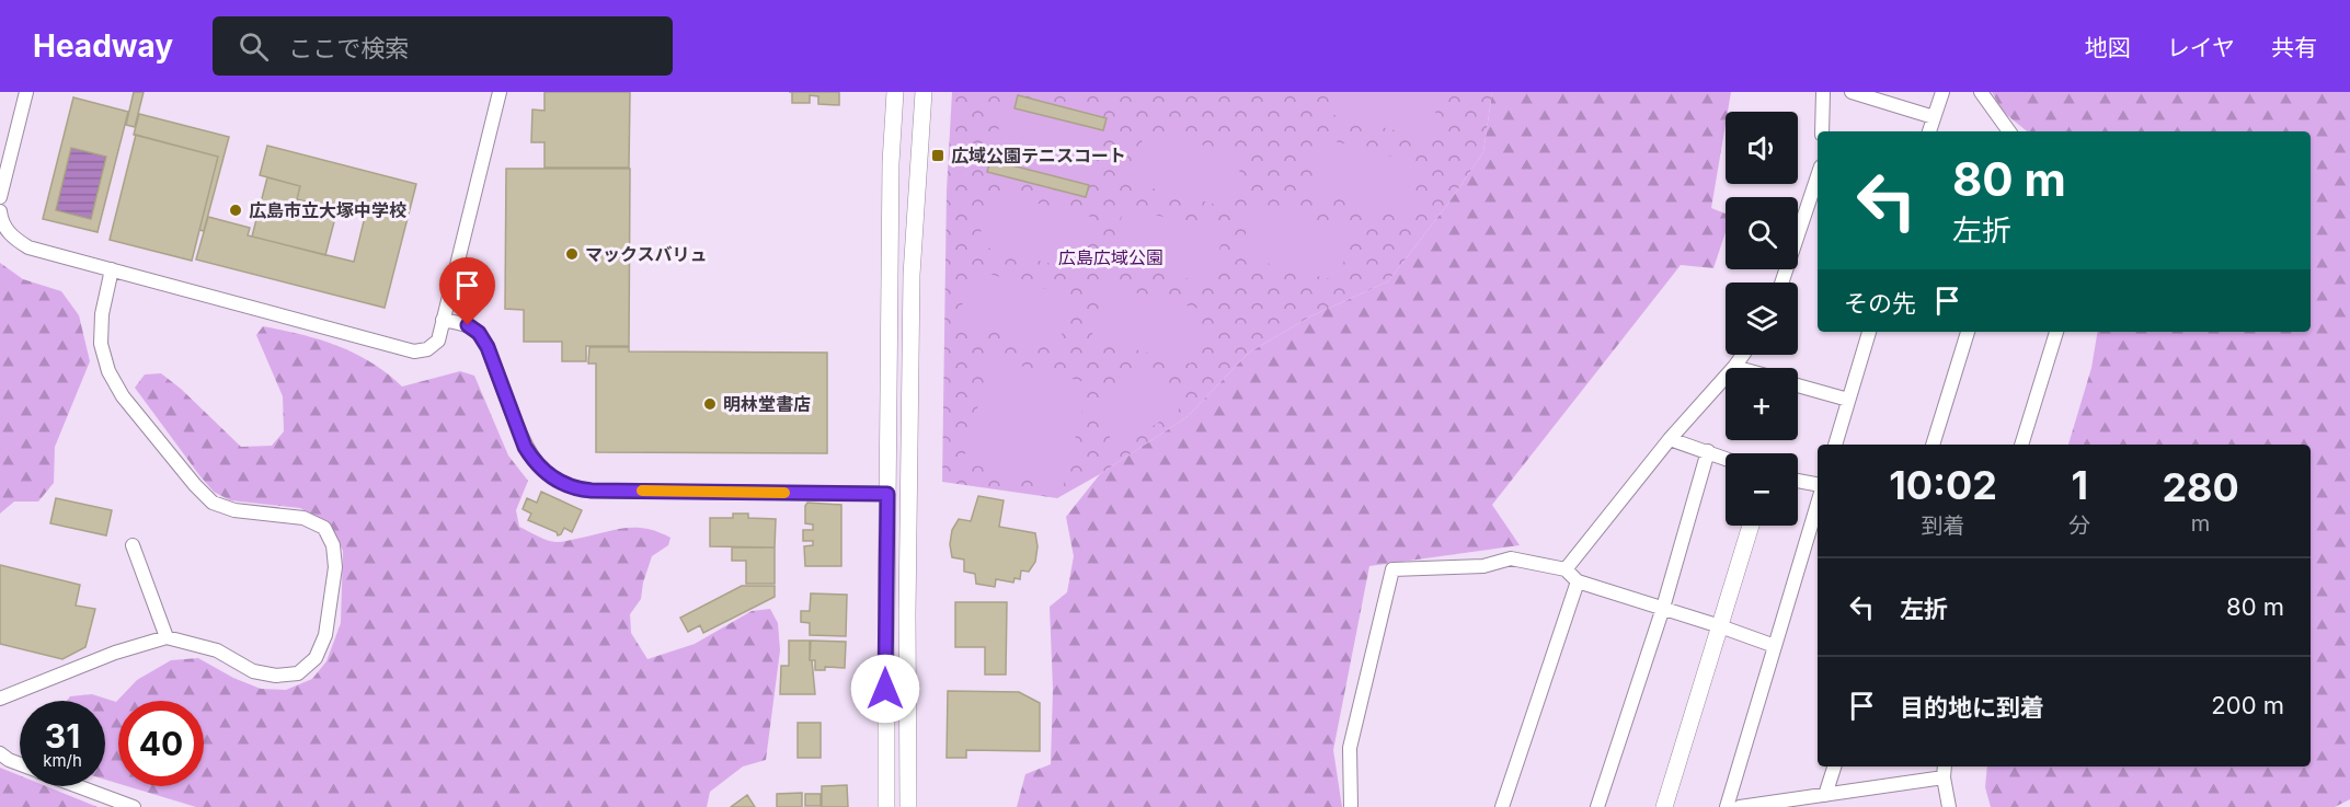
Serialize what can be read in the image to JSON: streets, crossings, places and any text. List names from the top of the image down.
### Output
{
  "parks": ["広島広域公園"],
  "places": {
    "transit": ["広域公園テニスコート"],
    "other": ["広島市立大塚中学校", "マックスバリュ", "明林堂書店"]
  },
  "page": {
    "header": "Headway",
    "search": "ここで検索",
    "nav": ["地図", "レイヤ", "共有"],
    "map_buttons": ["+", "−"],
    "turn": ["80 m", "左折"],
    "then": "その先",
    "eta": [
      "10:02",
      "到着",
      "1",
      "分",
      "280",
      "m"
    ],
    "list": [
      {
        "name": "左折",
        "value": "80 m"
      },
      {
        "name": "目的地に到着",
        "value": "200 m"
      }
    ],
    "speed": "31 km/h",
    "limit": "40"
  }
}
